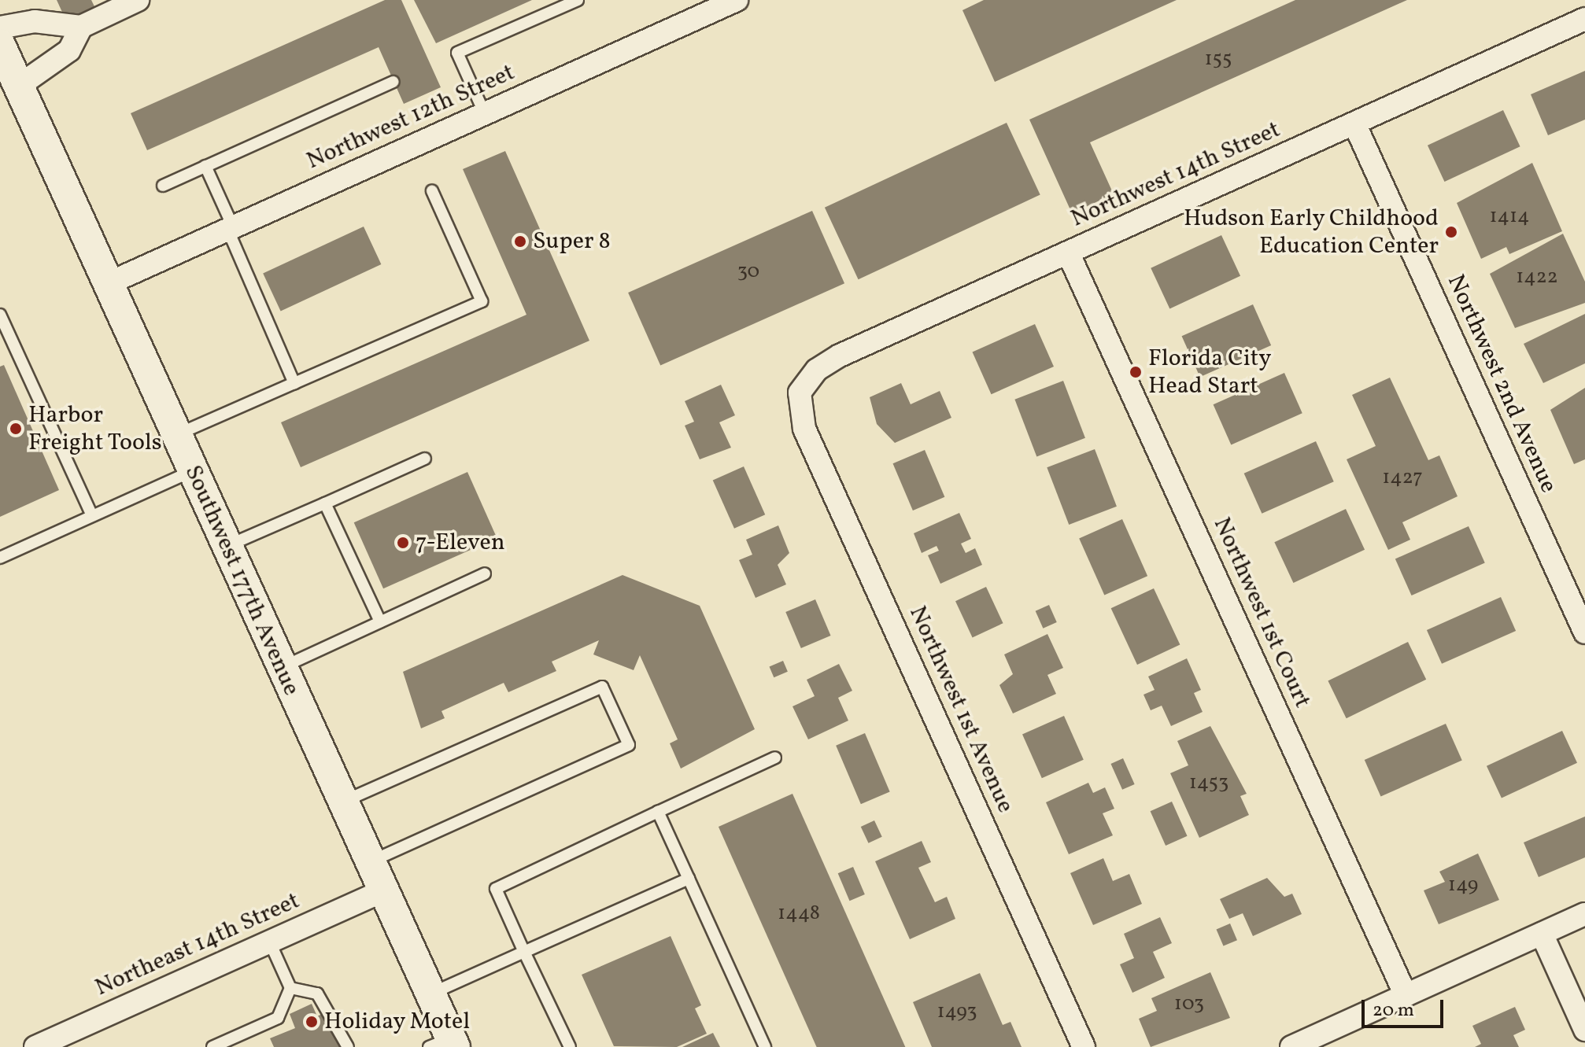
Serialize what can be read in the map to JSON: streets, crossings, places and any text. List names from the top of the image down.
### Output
{
  "streets": {
    "main road": ["Southwest 177th Avenue"],
    "street": [
      "Northwest 12th Street",
      "Northwest 14th Street",
      "Northwest 2nd Avenue",
      "Northwest 1st Court",
      "Northwest 1st Avenue",
      "Northeast 14th Street"
    ]
  },
  "crossings": [
    ["Northwest 12th Street", "Southwest 177th Avenue"],
    ["Northwest 14th Street", "Northwest 2nd Avenue"],
    ["Northwest 14th Street", "Northwest 1st Court"],
    ["Northwest 14th Street", "Northwest 1st Avenue"],
    ["Southwest 177th Avenue", "Northeast 14th Street"]
  ],
  "places": [
    "Hudson Early Childhood Education Center",
    "Super 8",
    "Florida City Head Start",
    "Harbor Freight Tools",
    "7-Eleven",
    "Holiday Motel"
  ],
  "house_numbers": [
    "155",
    "1414",
    "30",
    "1422",
    "1427",
    "1453",
    "149",
    "1448",
    "103",
    "1493"
  ],
  "scale_bar": "20 m"
}
